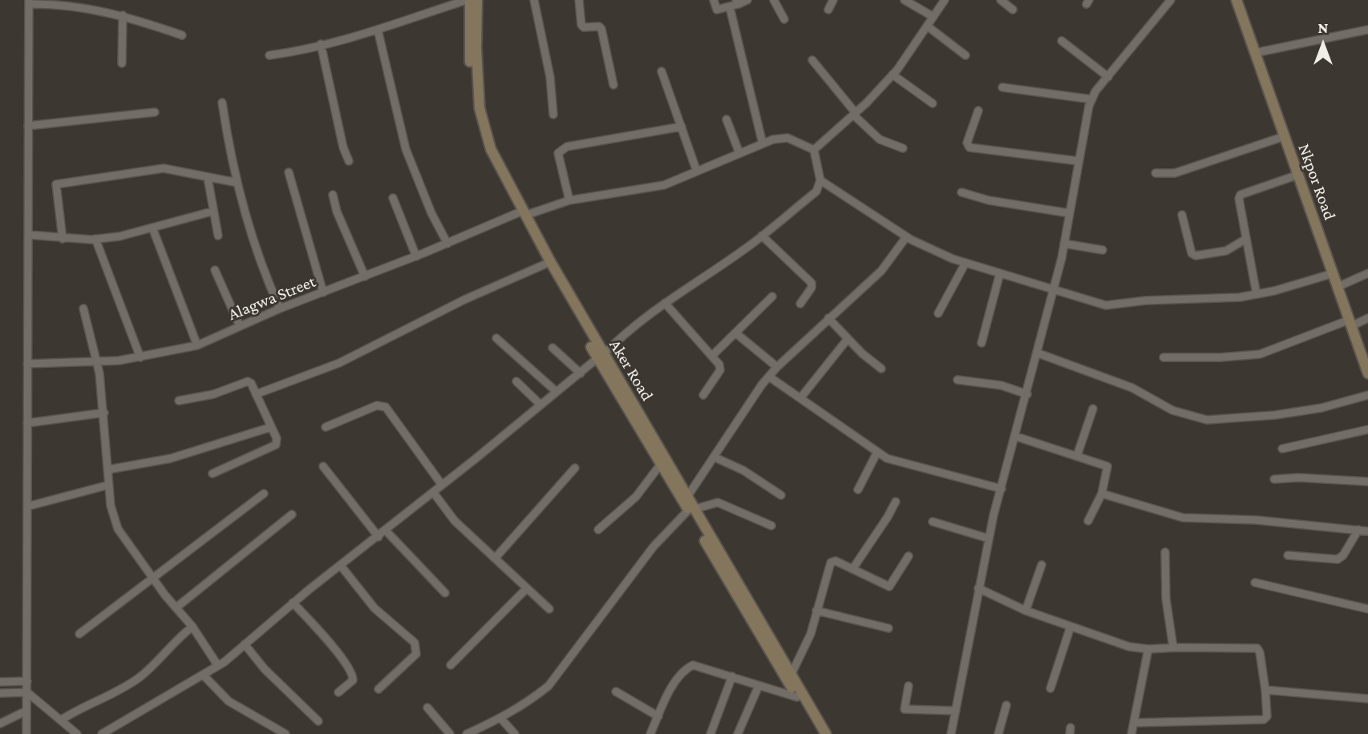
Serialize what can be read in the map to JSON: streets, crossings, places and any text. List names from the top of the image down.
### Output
{
  "streets": {
    "street": ["Nkpor Road", "Alagwa Street", "Aker Road"]
  },
  "crossings": [
    ["Alagwa Street", "Aker Road"]
  ],
  "north": "top"
}
